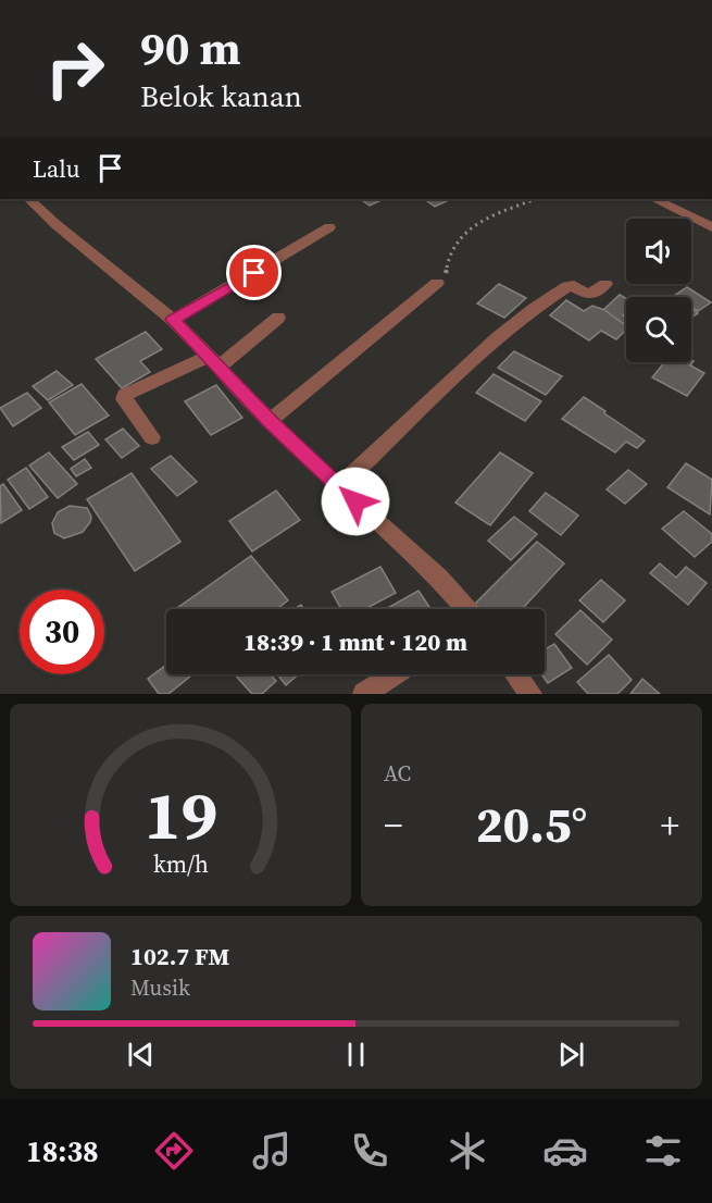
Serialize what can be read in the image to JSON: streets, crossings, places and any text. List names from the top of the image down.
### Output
{
  "page": {
    "turn": ["90 m", "Belok kanan"],
    "then": "Lalu",
    "limit": "30",
    "trip": "18:39 · 1 mnt · 120 m",
    "tile": "AC",
    "heat": ["−", "20.5°", "+"],
    "song": ["102.7 FM", "Musik"],
    "tabs": "18:38",
    "gauge": ["19", "km/h"]
  }
}
